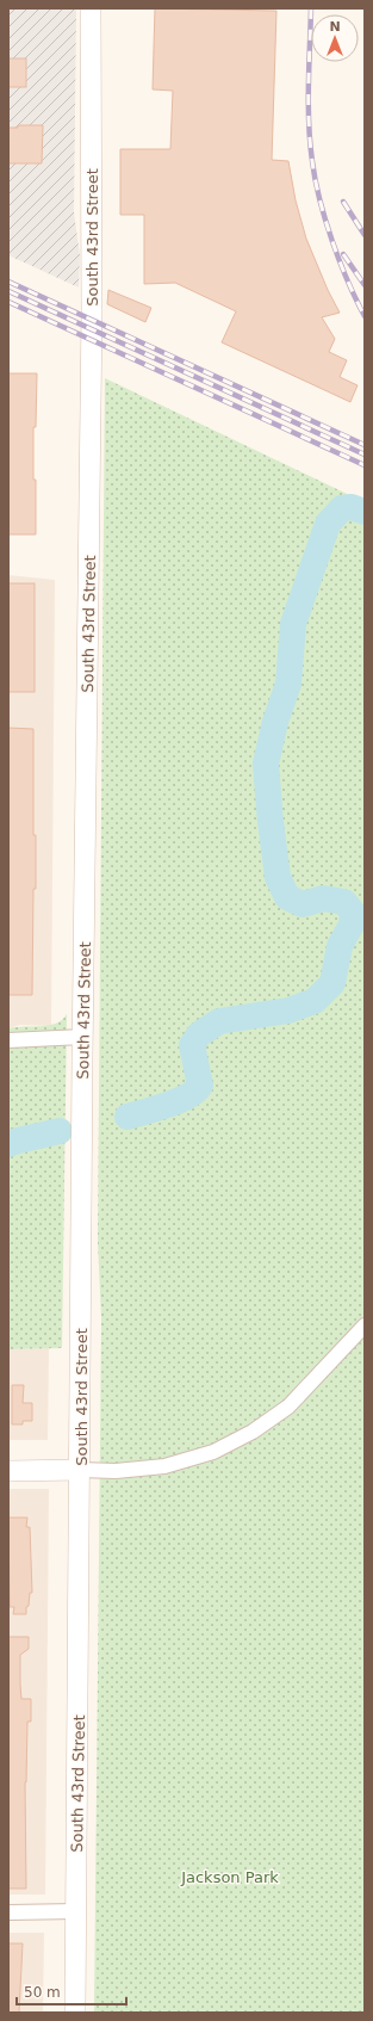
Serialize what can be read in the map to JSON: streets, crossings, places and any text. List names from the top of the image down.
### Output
{
  "streets": {
    "main road": ["South 43rd Street"]
  },
  "parks": ["Jackson Park"],
  "scale_bar": "50 m",
  "north": "top"
}
